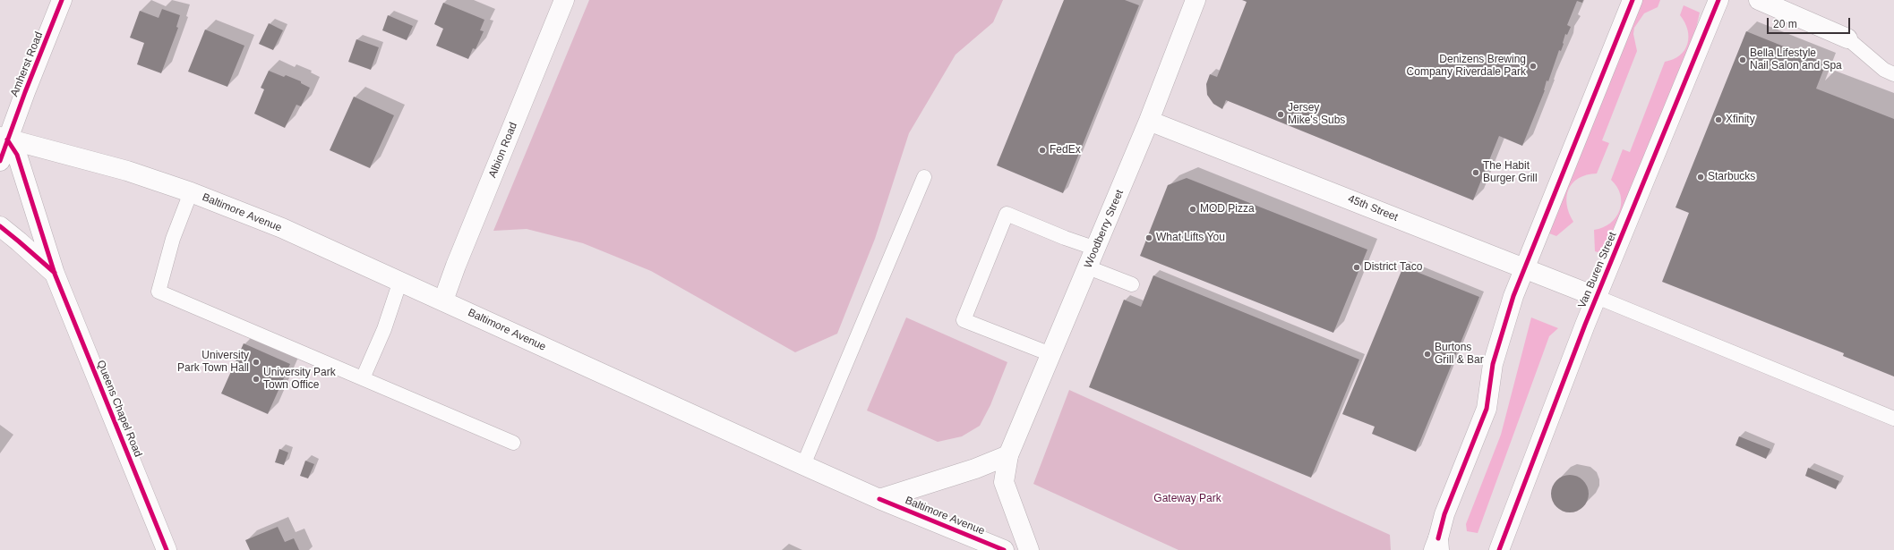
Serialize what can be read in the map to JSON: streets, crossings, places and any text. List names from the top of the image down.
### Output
{
  "streets": {
    "street": [
      "Amherst Road",
      "Albion Road",
      "45th Street",
      "Baltimore Avenue",
      "Woodberry Street",
      "Van Buren Street",
      "Queens Chapel Road"
    ]
  },
  "crossings": [
    ["Amherst Road", "Baltimore Avenue"],
    ["Amherst Road", "Queens Chapel Road"],
    ["Albion Road", "Baltimore Avenue"],
    ["45th Street", "Woodberry Street"],
    ["45th Street", "Van Buren Street"],
    ["Baltimore Avenue", "Queens Chapel Road"]
  ],
  "parks": ["Gateway Park"],
  "places": [
    "Bella Lifestyle Nail Salon and Spa",
    "Denizens Brewing Company Riverdale Park",
    "Jersey Mike's Subs",
    "Xfinity",
    "FedEx",
    "The Habit Burger Grill",
    "Starbucks",
    "MOD Pizza",
    "What Lifts You",
    "District Taco",
    "Burtons Grill & Bar",
    "University Park Town Hall",
    "University Park Town Office"
  ],
  "scale_bar": "20 m"
}
